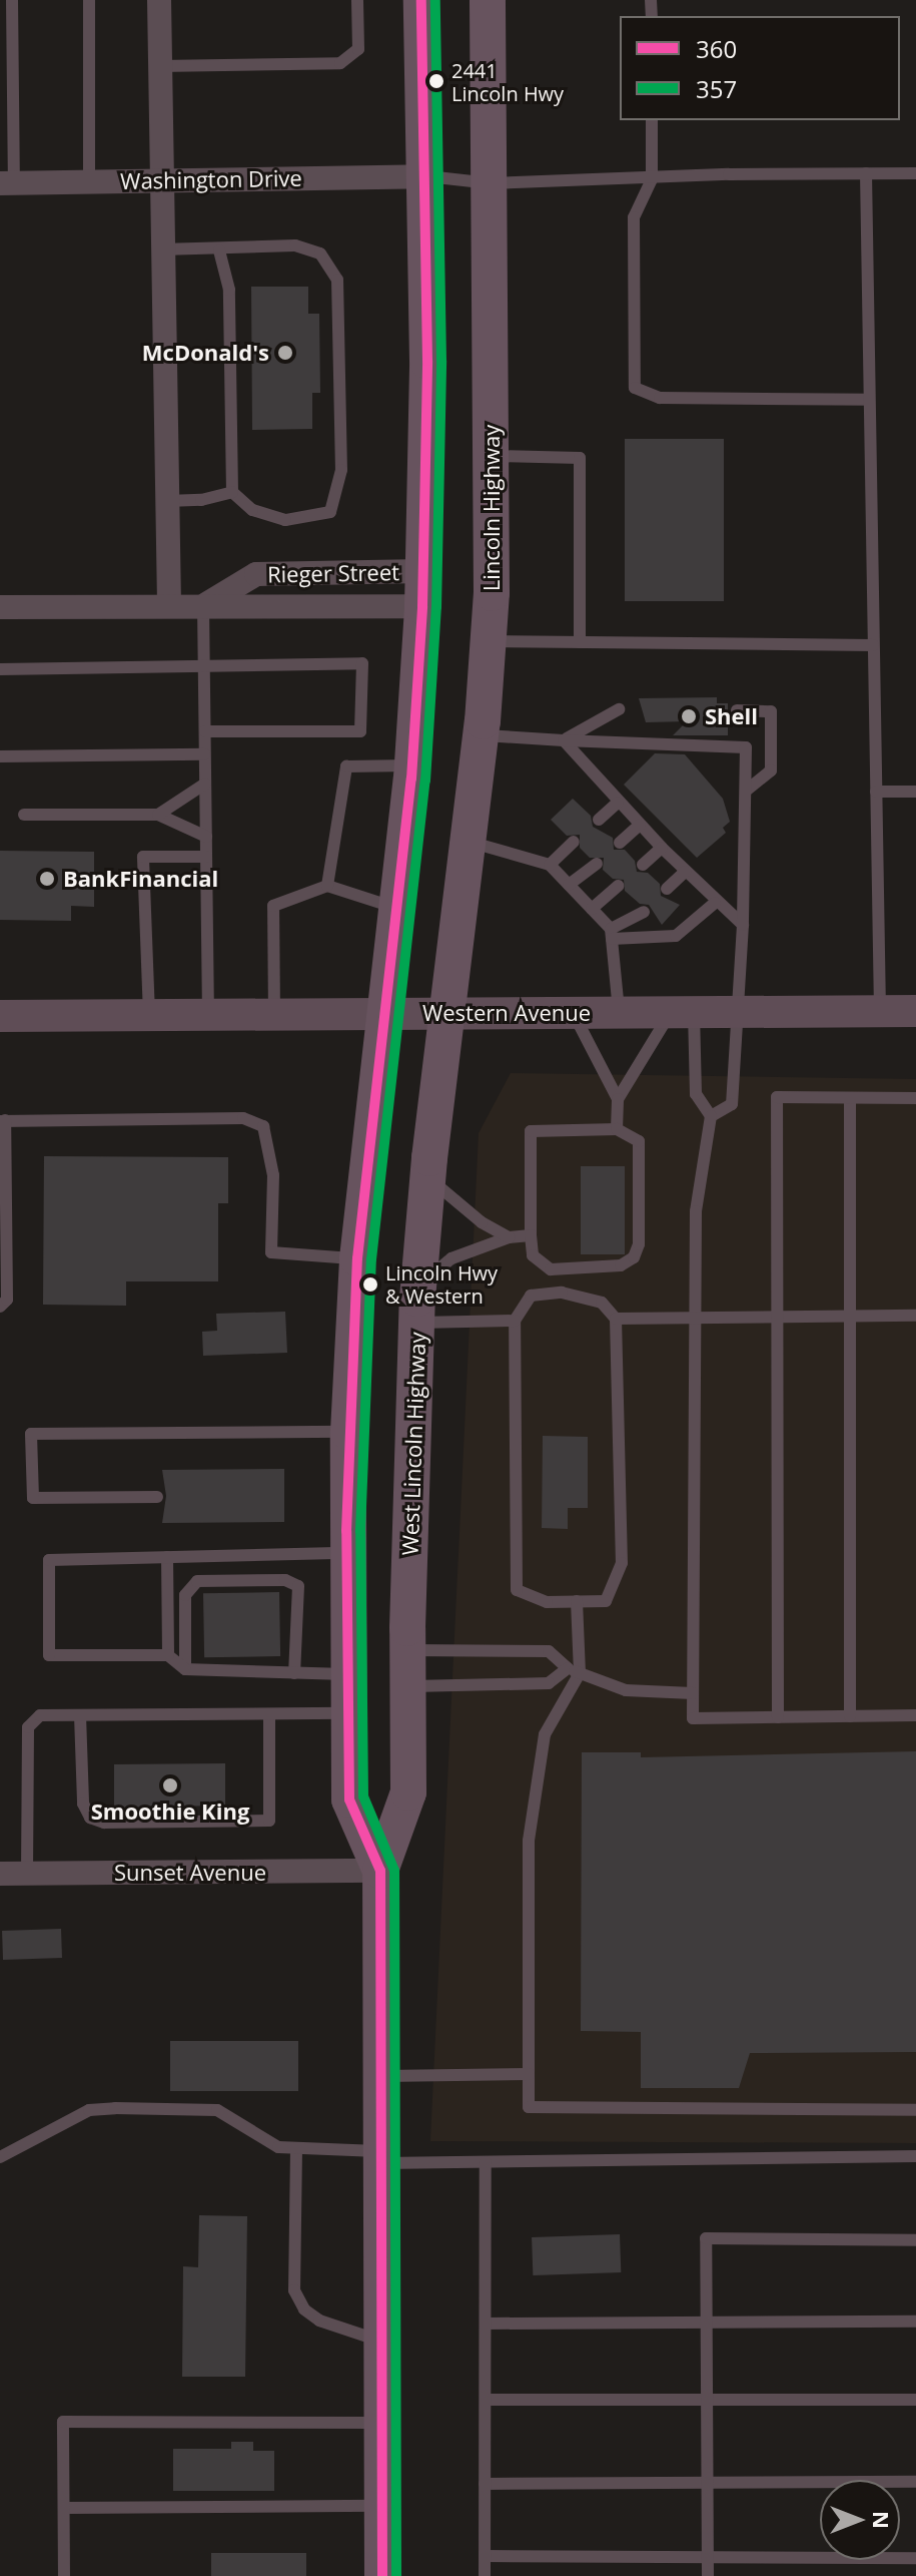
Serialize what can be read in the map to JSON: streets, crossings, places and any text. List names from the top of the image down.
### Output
{
  "streets": {
    "main road": ["Lincoln Highway", "Western Avenue", "West Lincoln Highway"],
    "street": ["Washington Drive", "Rieger Street", "Sunset Avenue"]
  },
  "crossings": [
    ["Lincoln Highway", "Western Avenue"],
    ["Lincoln Highway", "West Lincoln Highway"],
    ["Western Avenue", "West Lincoln Highway"],
    ["West Lincoln Highway", "Sunset Avenue"]
  ],
  "places": [
    "2441 Lincoln Hwy",
    "McDonald's",
    "Shell",
    "BankFinancial",
    "Lincoln Hwy & Western",
    "Smoothie King"
  ],
  "lines": ["transit line 360", "transit line 357"],
  "legend": ["360", "357"],
  "north": "right"
}
